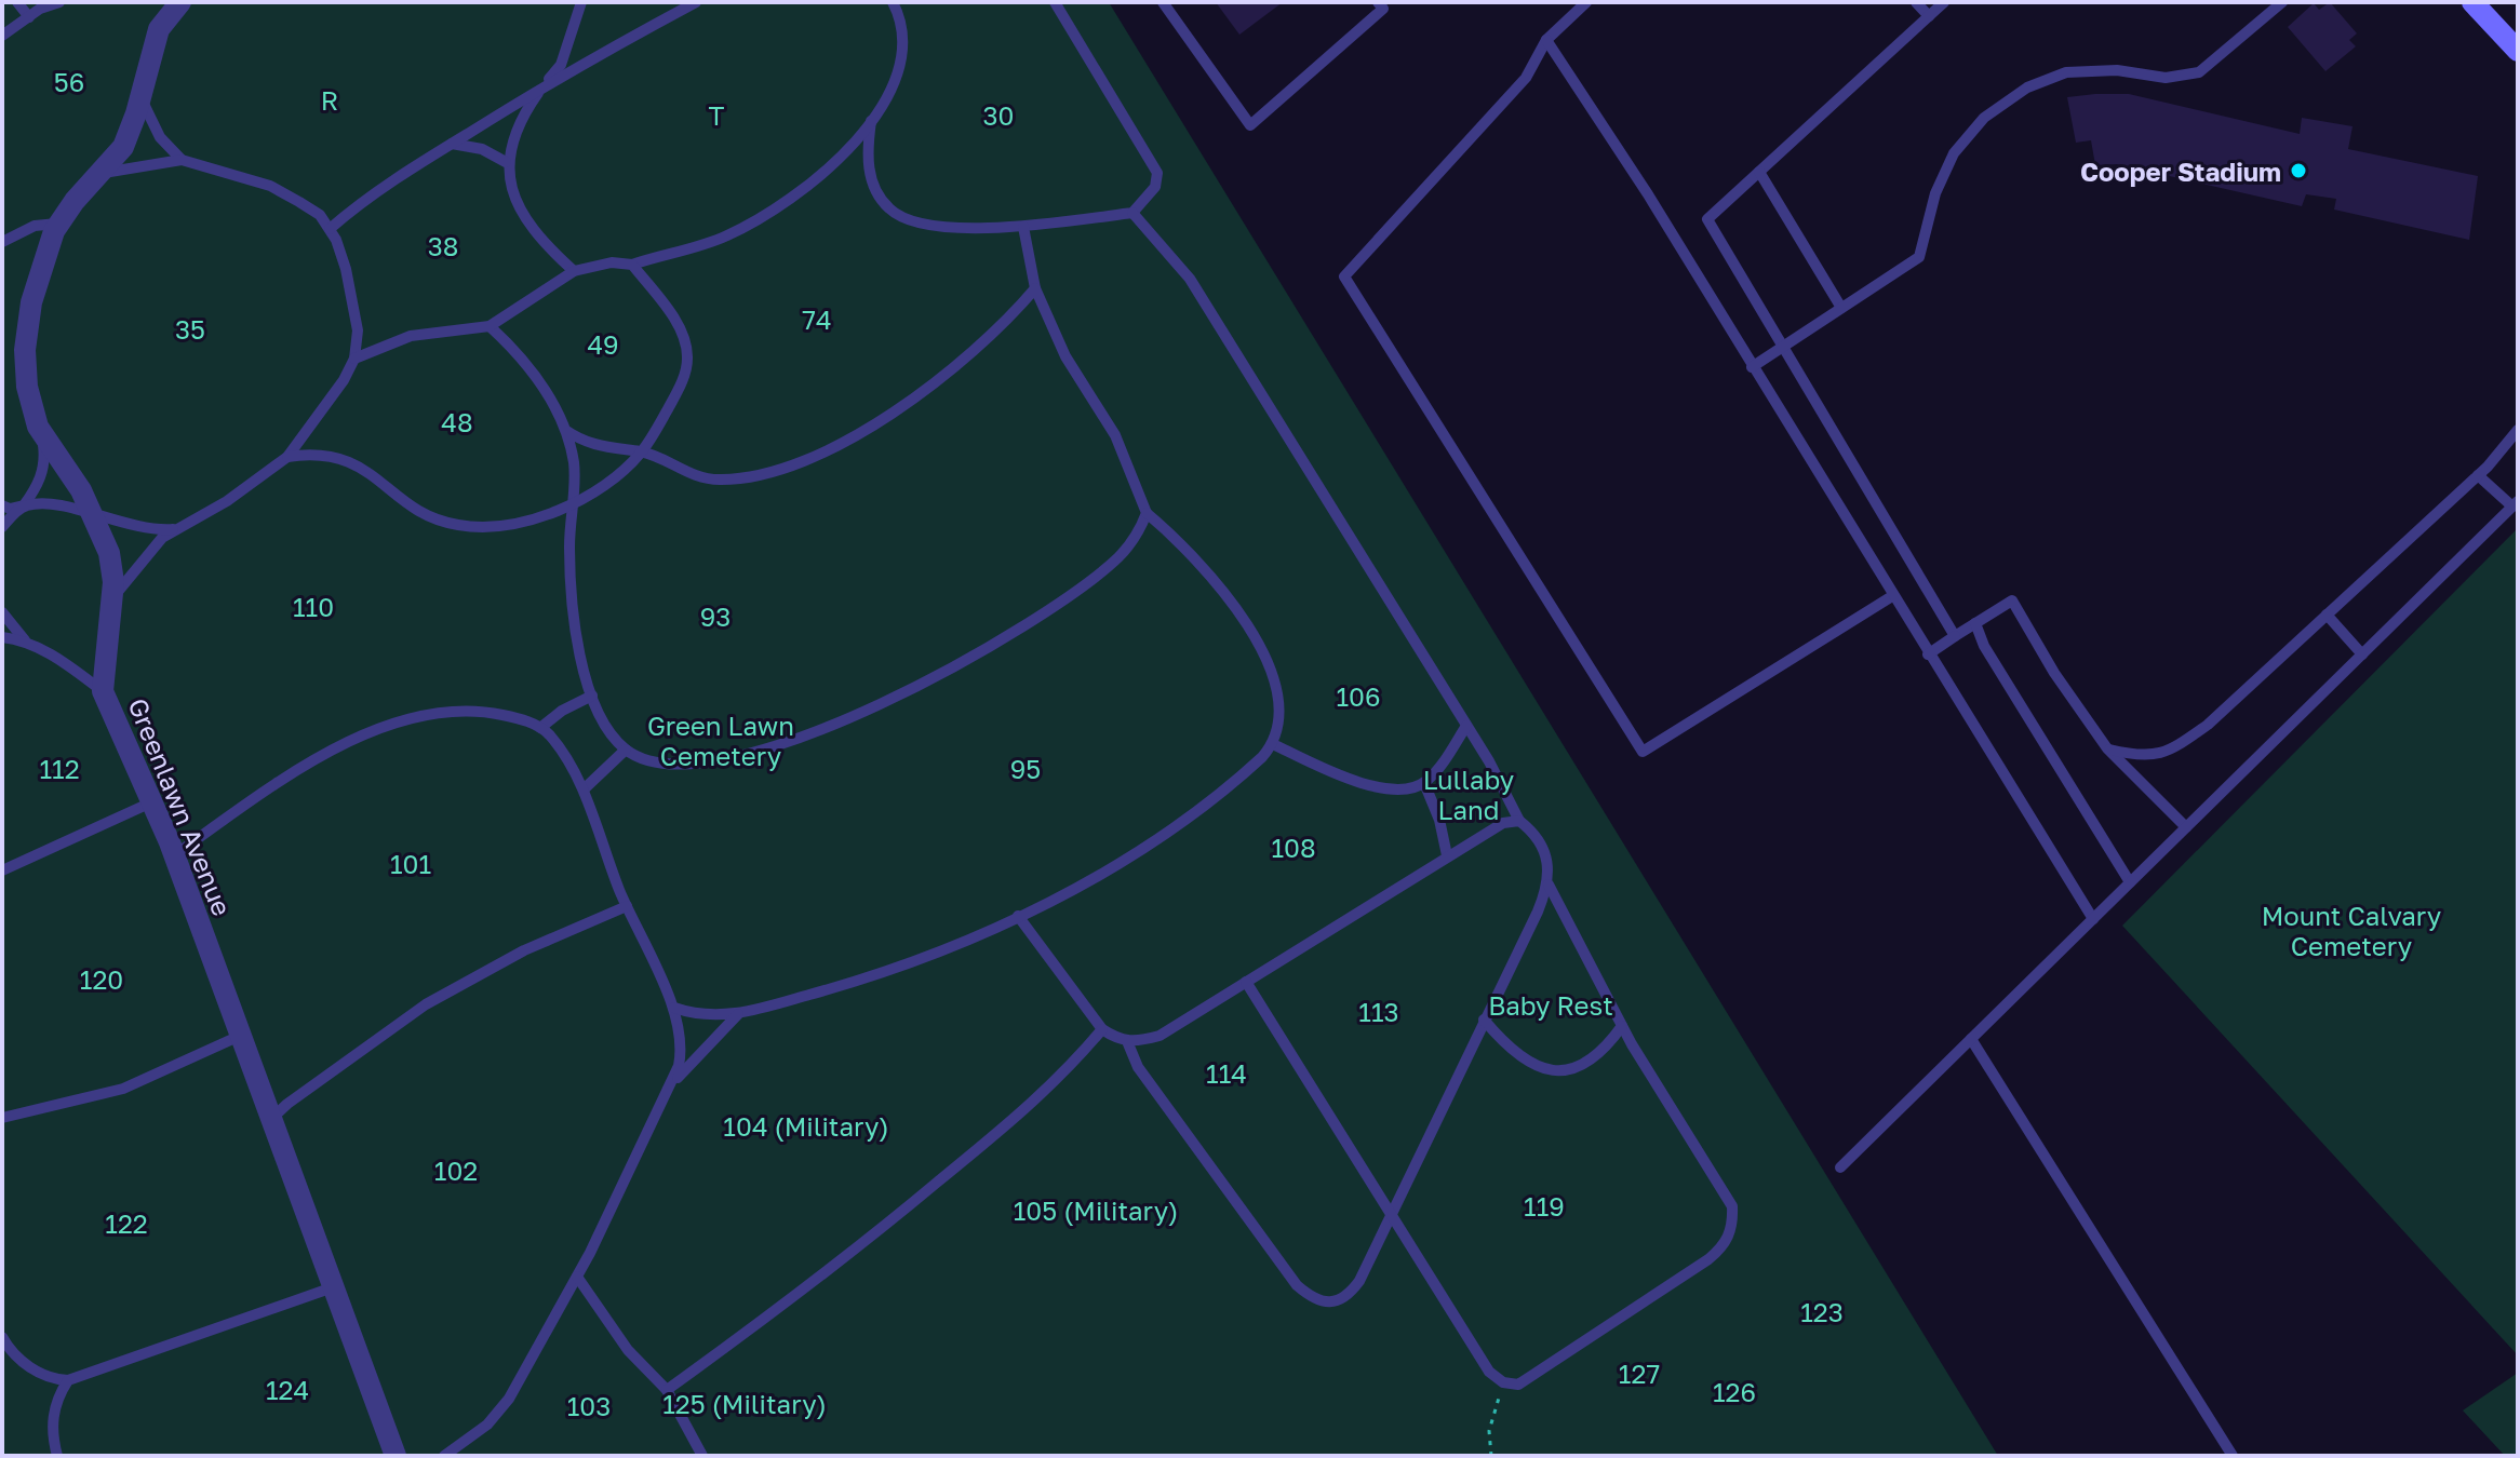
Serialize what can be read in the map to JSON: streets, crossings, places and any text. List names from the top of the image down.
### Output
{
  "streets": {
    "street": ["Greenlawn Avenue"]
  },
  "parks": [
    "56",
    "R",
    "T",
    "30",
    "38",
    "74",
    "35",
    "49",
    "48",
    "110",
    "93",
    "106",
    "Green Lawn Cemetery",
    "112",
    "95",
    "Lullaby Land",
    "108",
    "101",
    "Mount Calvary Cemetery",
    "120",
    "Baby Rest",
    "113",
    "114",
    "104 (Military)",
    "102",
    "119",
    "105 (Military)",
    "122",
    "123",
    "127",
    "124",
    "126",
    "125 (Military)",
    "103"
  ],
  "places": ["Cooper Stadium"]
}
